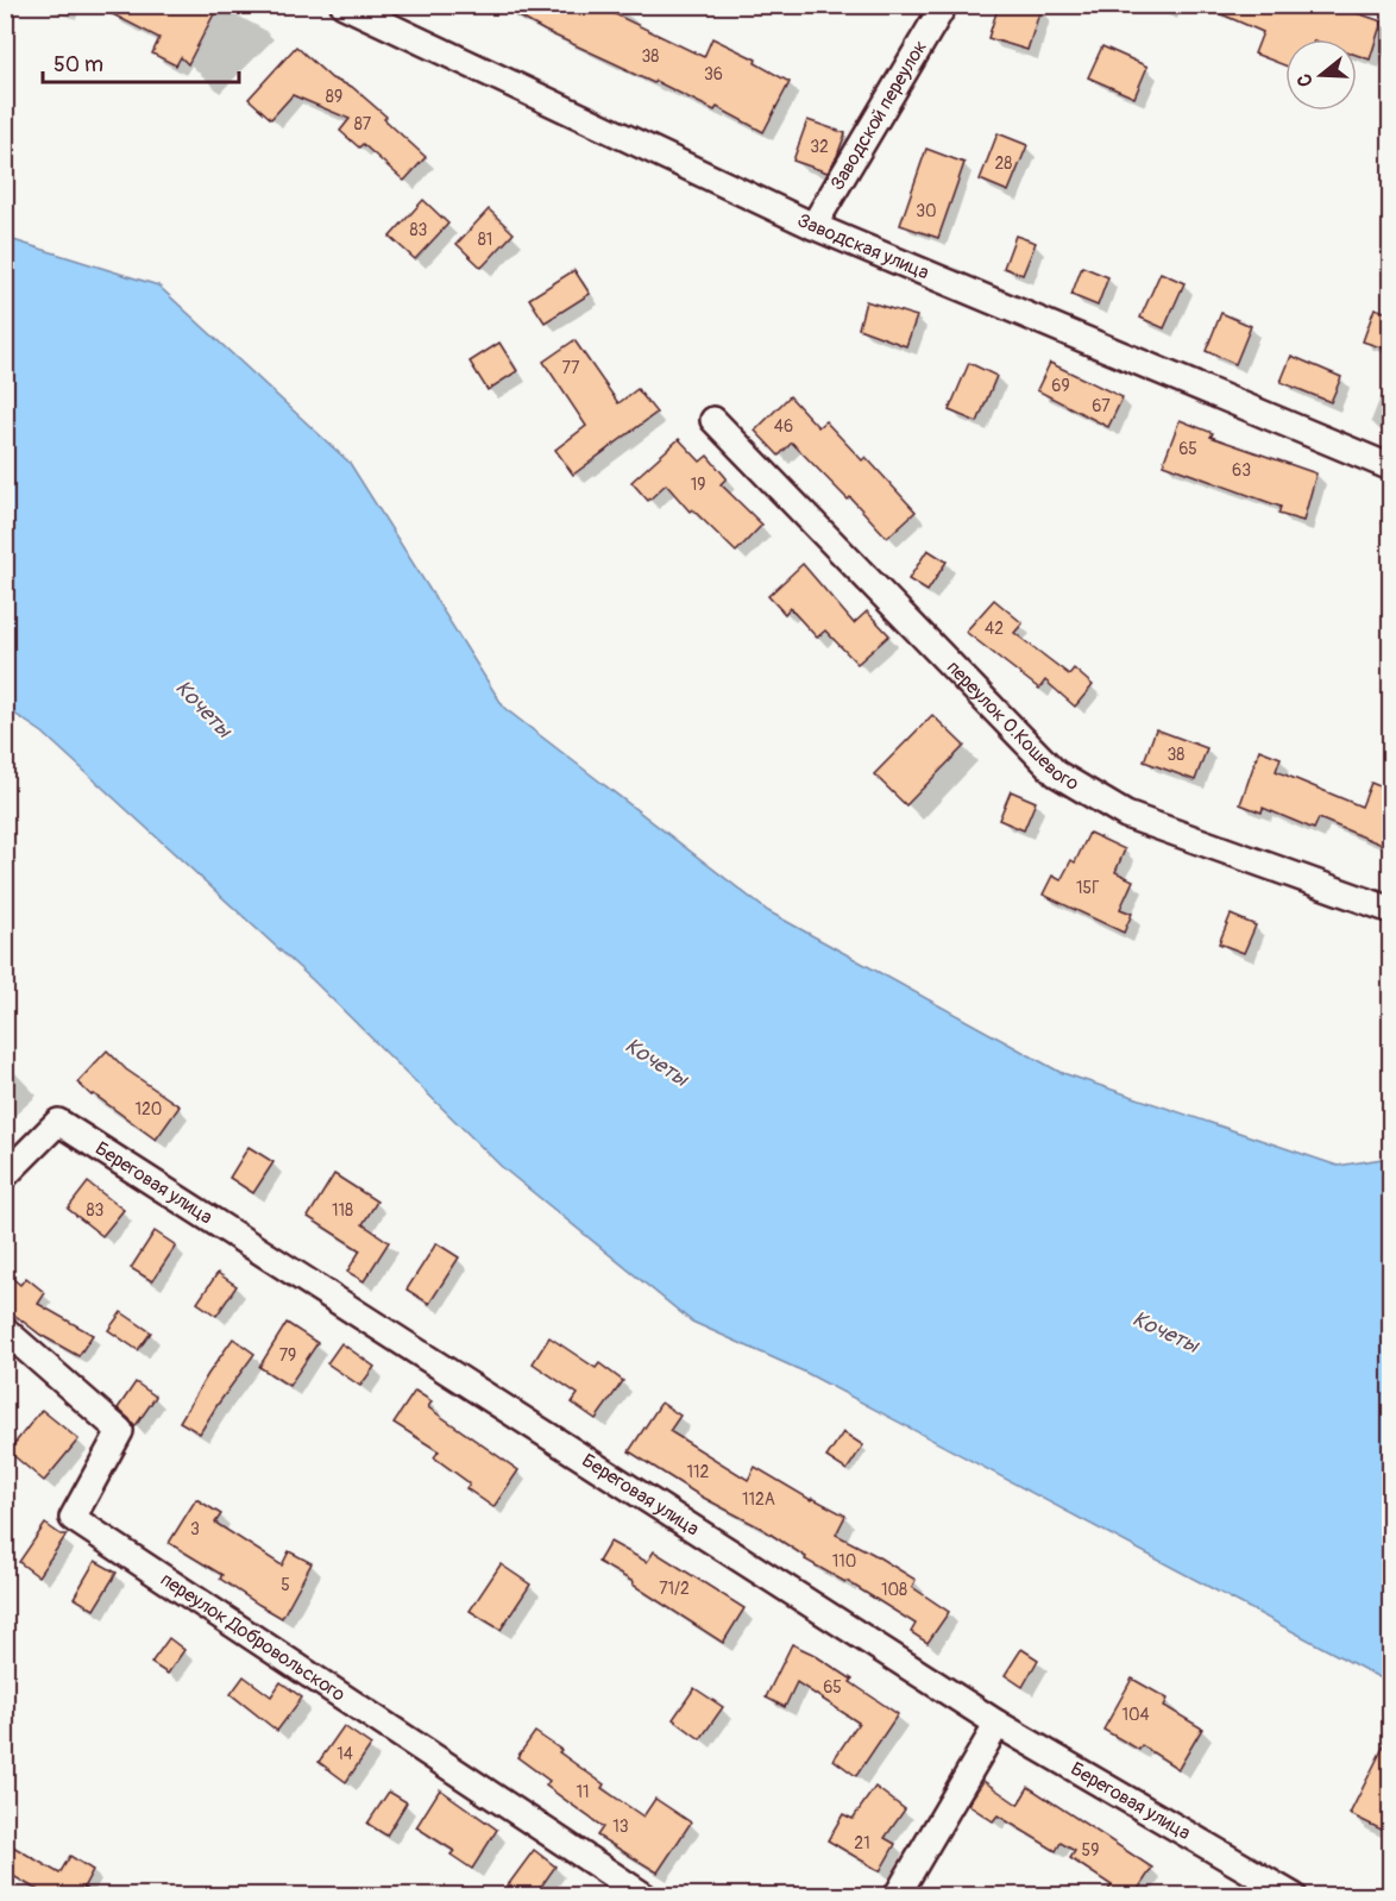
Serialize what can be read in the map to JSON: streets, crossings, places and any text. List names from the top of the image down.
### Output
{
  "streets": {
    "street": [
      "Заводской переулок",
      "Заводская улица",
      "переулок О.Кошевого",
      "Береговая улица",
      "переулок Добровольского"
    ]
  },
  "crossings": [
    ["Заводской переулок", "Заводская улица"]
  ],
  "water": ["Кочеты"],
  "house_numbers": [
    "38",
    "36",
    "89",
    "87",
    "32",
    "28",
    "30",
    "83",
    "81",
    "77",
    "69",
    "67",
    "46",
    "65",
    "63",
    "19",
    "42",
    "38",
    "15Г",
    "120",
    "83",
    "118",
    "79",
    "112",
    "112А",
    "3",
    "110",
    "5",
    "71/2",
    "108",
    "65",
    "104",
    "14",
    "11",
    "13",
    "21",
    "59"
  ],
  "scale_bar": "50 m",
  "north": "left"
}
